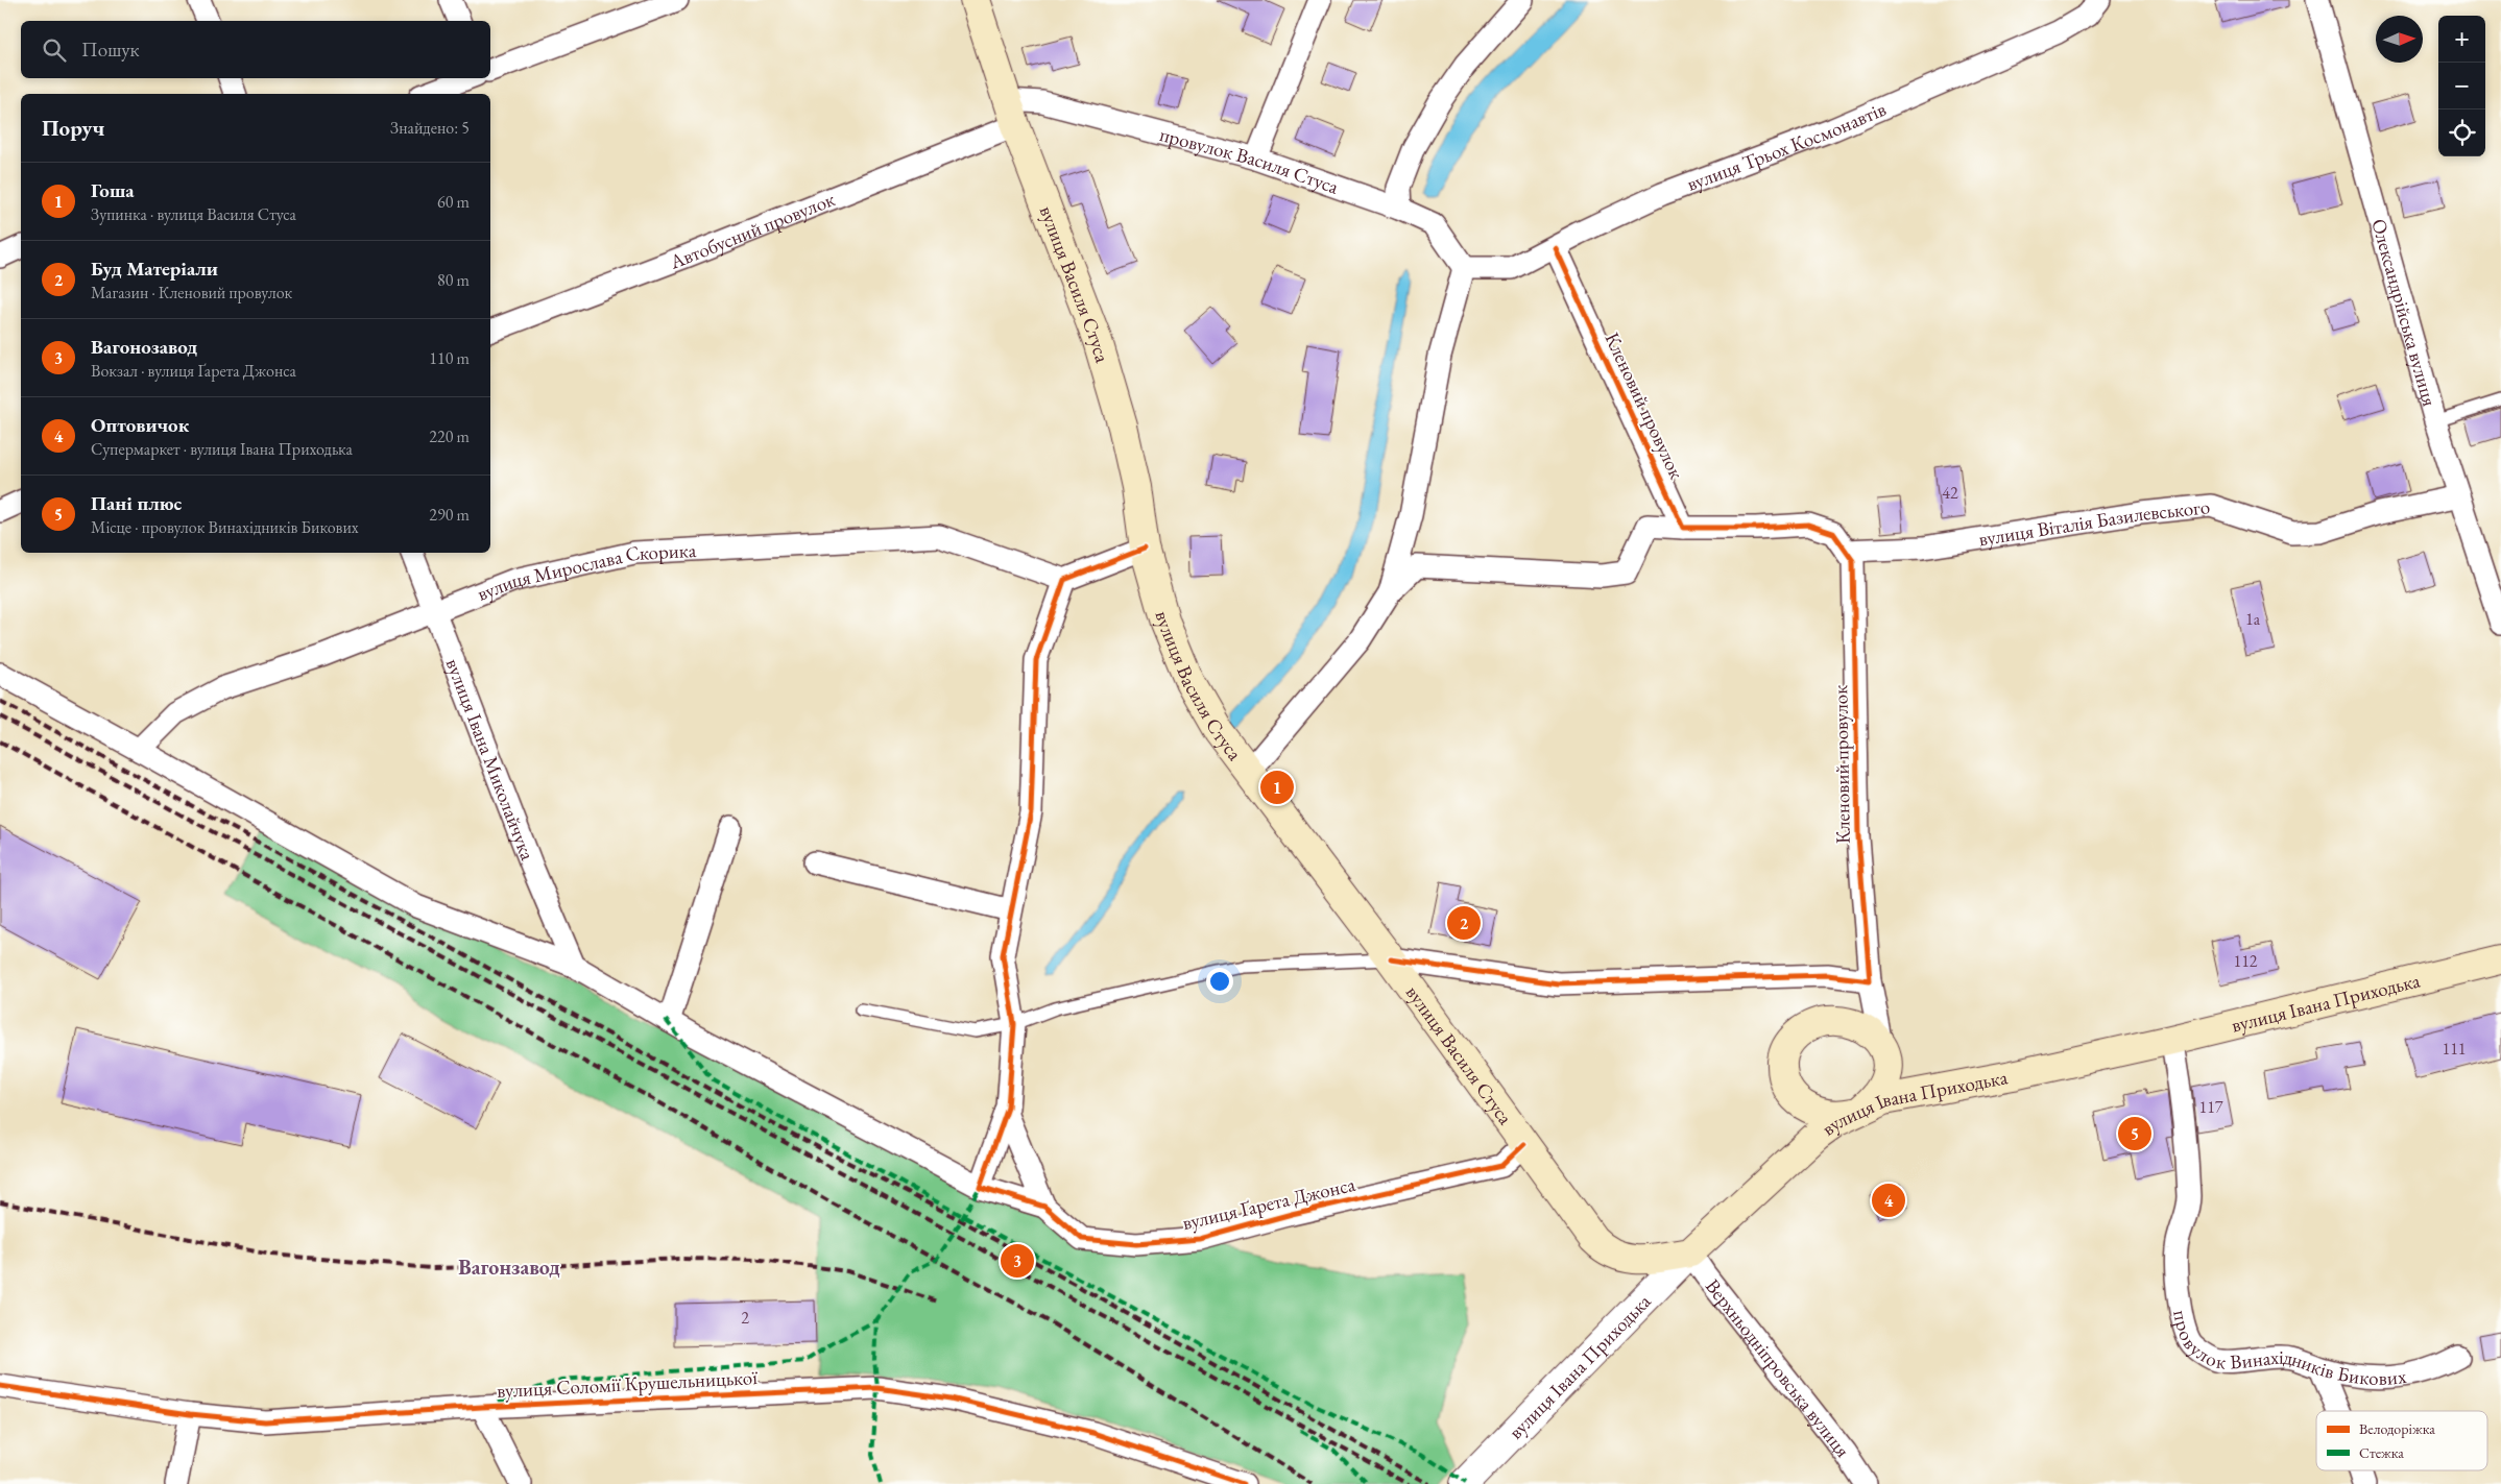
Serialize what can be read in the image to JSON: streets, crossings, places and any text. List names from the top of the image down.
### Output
{
  "streets": {
    "main road": ["вулиця Василя Стуса", "вулиця Івана Приходька"],
    "street": [
      "вулиця Трьох Космонавтів",
      "провулок Василя Стуса",
      "Автобусний провулок",
      "Олександрійська вулиця",
      "Кленовий провулок",
      "вулиця Віталія Базилевського",
      "вулиця Мирослава Скорика",
      "вулиця Івана Миколайчука",
      "вулиця Ґарета Джонса",
      "провулок Винахідників Бикових",
      "Верхньодніпровська вулиця",
      "вулиця Соломії Крушельницької"
    ]
  },
  "crossings": [
    ["вулиця Трьох Космонавтів", "провулок Василя Стуса"],
    ["вулиця Трьох Космонавтів", "Кленовий провулок"],
    ["провулок Василя Стуса", "Автобусний провулок"],
    ["провулок Василя Стуса", "вулиця Василя Стуса"],
    ["Автобусний провулок", "вулиця Василя Стуса"],
    ["вулиця Василя Стуса", "вулиця Івана Приходька"],
    ["вулиця Василя Стуса", "вулиця Ґарета Джонса"],
    ["вулиця Василя Стуса", "Верхньодніпровська вулиця"],
    ["Олександрійська вулиця", "вулиця Віталія Базилевського"],
    ["Кленовий провулок", "вулиця Віталія Базилевського"],
    ["Кленовий провулок", "вулиця Івана Приходька"],
    ["вулиця Мирослава Скорика", "вулиця Івана Миколайчука"],
    ["вулиця Мирослава Скорика", "вулиця Ґарета Джонса"],
    ["вулиця Івана Миколайчука", "вулиця Ґарета Джонса"],
    ["вулиця Івана Приходька", "провулок Винахідників Бикових"],
    ["вулиця Івана Приходька", "Верхньодніпровська вулиця"]
  ],
  "districts": ["Вагонзавод"],
  "house_numbers": [
    "42",
    "1а",
    "112",
    "111",
    "117",
    "2"
  ],
  "legend": ["Велодоріжка", "Стежка"],
  "north": "right",
  "page": {
    "map_buttons": ["+", "−"],
    "search": "Пошук",
    "heading": ["Поруч", "Знайдено: 5"],
    "list": [
      {
        "mark": "1",
        "name": "Гоша",
        "note": "Зупинка · вулиця Василя Стуса",
        "value": "60 m"
      },
      {
        "mark": "2",
        "name": "Буд Матерiали",
        "note": "Магазин · Кленовий провулок",
        "value": "80 m"
      },
      {
        "mark": "3",
        "name": "Вагонозавод",
        "note": "Вокзал · вулиця Ґарета Джонса",
        "value": "110 m"
      },
      {
        "mark": "4",
        "name": "Оптовичок",
        "note": "Супермаркет · вулиця Івана Приходька",
        "value": "220 m"
      },
      {
        "mark": "5",
        "name": "Пані плюс",
        "note": "Місце · провулок Винахідників Бикових",
        "value": "290 m"
      }
    ],
    "pins": [
      "1",
      "2",
      "5",
      "4",
      "3"
    ]
  }
}
